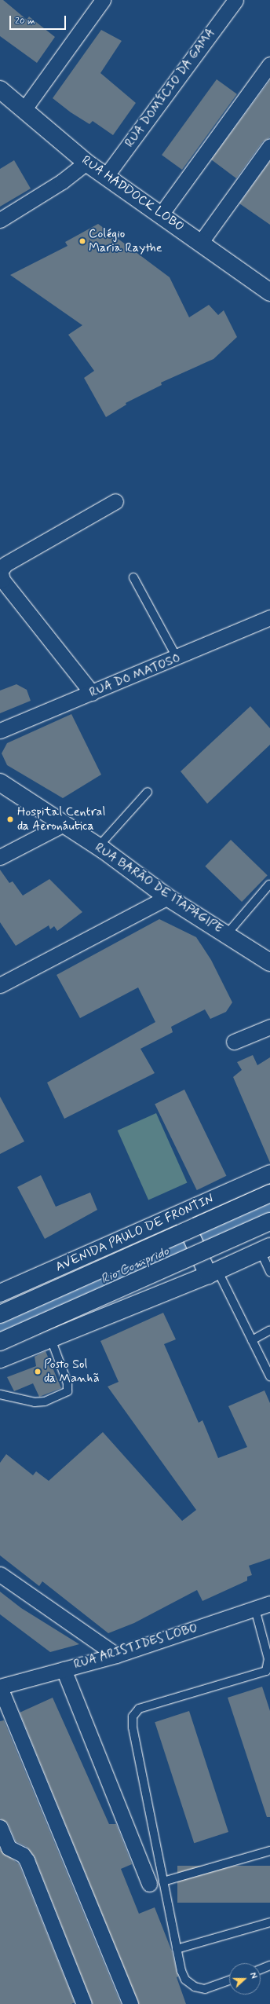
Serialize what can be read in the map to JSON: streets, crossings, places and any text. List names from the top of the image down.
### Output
{
  "streets": {
    "main road": ["RUA HADDOCK LOBO", "RUA BARÃO DE ITAPAGIPE", "AVENIDA PAULO DE FRONTIN"],
    "street": ["RUA DOMÍCIO DA GAMA", "RUA DO MATOSO", "RUA ARISTIDES LOBO"]
  },
  "crossings": [
    ["RUA DOMÍCIO DA GAMA", "RUA HADDOCK LOBO"]
  ],
  "water": ["Rio Comprido"],
  "places": ["Colégio Maria Raythe", "Hospital Central da Aeronáutica", "Posto Sol da Manhã"],
  "scale_bar": "20 m",
  "north": "right"
}
